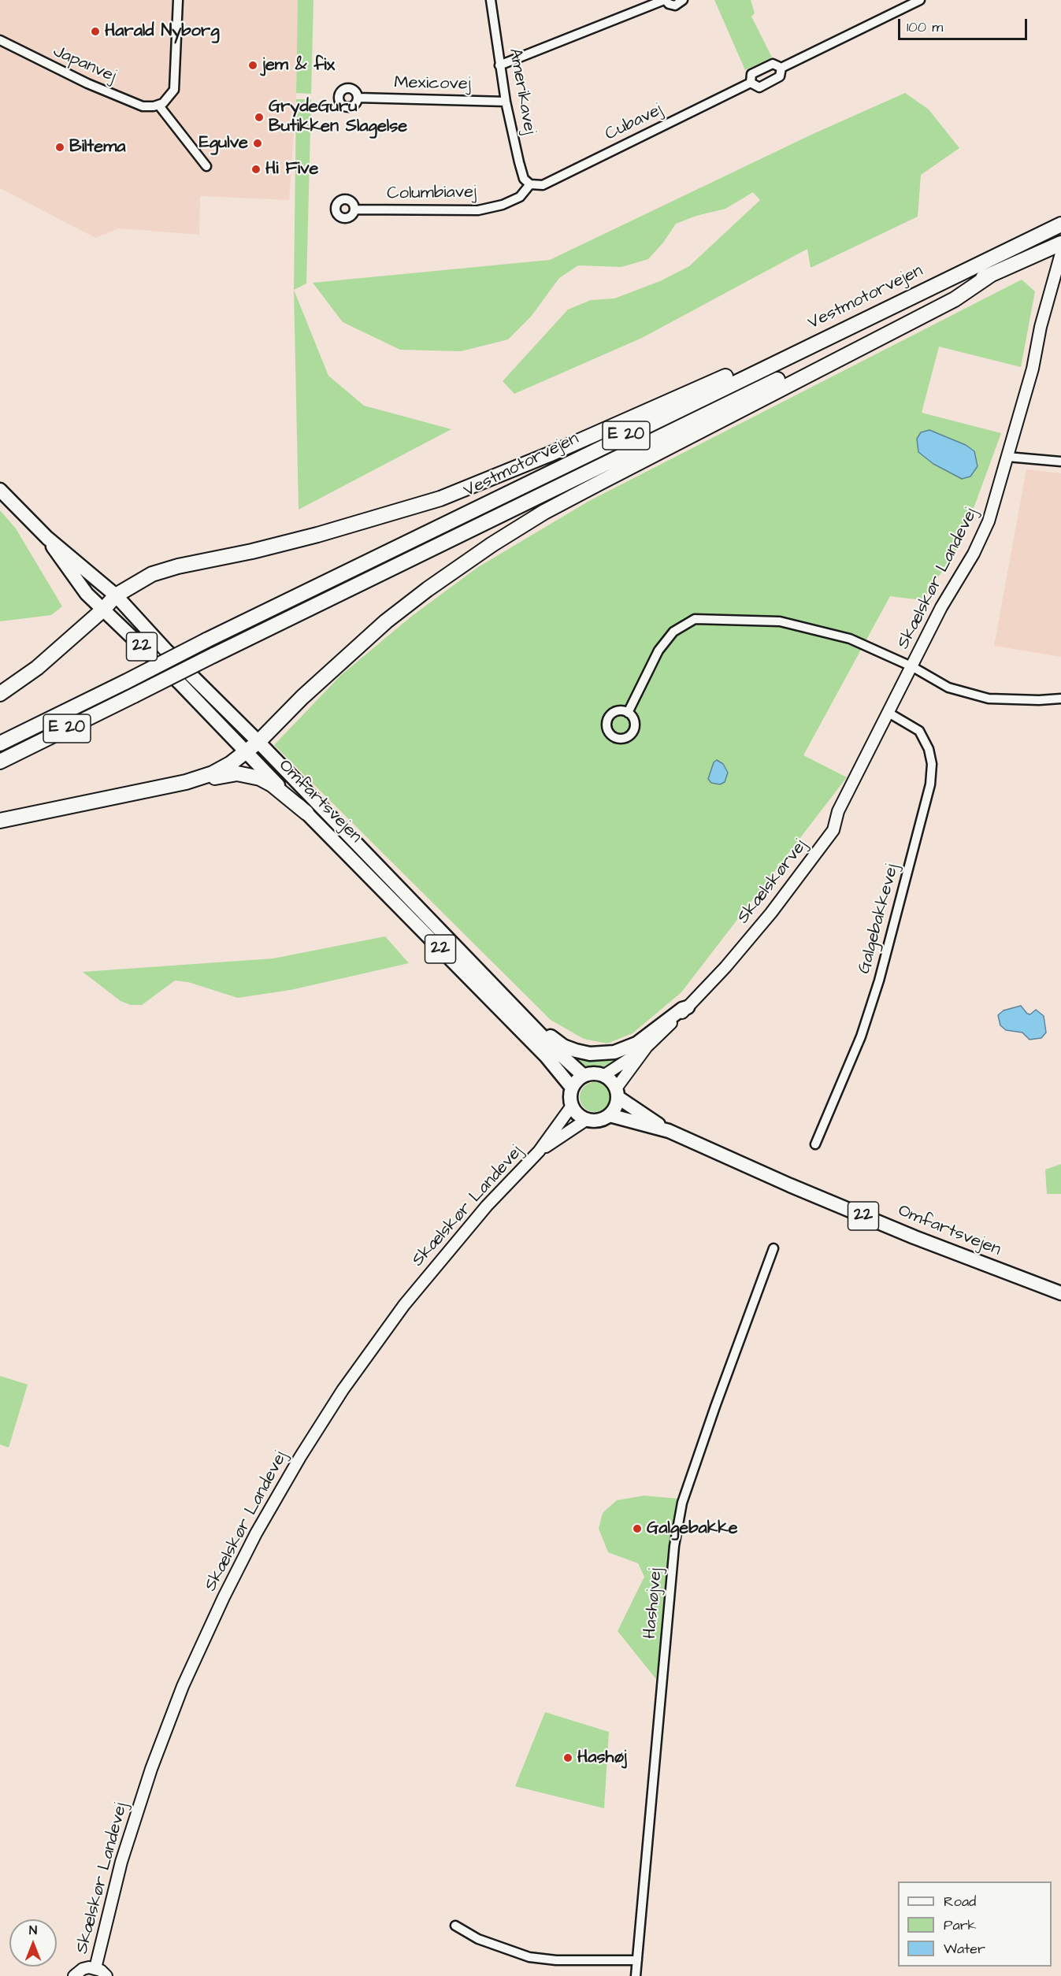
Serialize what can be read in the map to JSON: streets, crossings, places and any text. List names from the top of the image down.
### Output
{
  "streets": {
    "highway": ["Vestmotorvejen", "E 20"],
    "main road": [
      "Skælskør Landevej",
      "22",
      "Omfartsvejen",
      "Skælskørvej"
    ],
    "street": [
      "Japanvej",
      "Mexicovej",
      "Amerikavej",
      "Cubavej",
      "Columbiavej",
      "Galgebakkevej",
      "Hashøjvej"
    ]
  },
  "crossings": [
    ["Mexicovej", "Amerikavej"],
    ["Amerikavej", "Cubavej"],
    ["Amerikavej", "Columbiavej"],
    ["Cubavej", "Columbiavej"],
    ["Skælskør Landevej", "22"],
    ["Skælskør Landevej", "Omfartsvejen"],
    ["Skælskør Landevej", "Skælskørvej"],
    ["Skælskør Landevej", "Galgebakkevej"],
    ["22", "Omfartsvejen"],
    ["22", "Skælskørvej"],
    ["Omfartsvejen", "Skælskørvej"],
    ["Skælskørvej", "Galgebakkevej"]
  ],
  "places": [
    "Harald Nyborg",
    "jem & fix",
    "GrydeGuru Butikken Slagelse",
    "Egulve",
    "Biltema",
    "Hi Five",
    "Galgebakke",
    "Hashøj"
  ],
  "legend": ["Road", "Park", "Water"],
  "scale_bar": "100 m",
  "north": "top"
}
